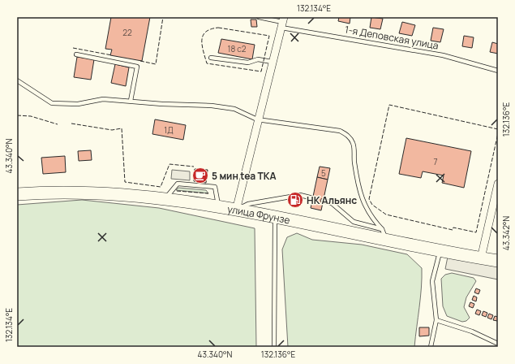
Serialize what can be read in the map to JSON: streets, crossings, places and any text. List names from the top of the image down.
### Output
{
  "streets": {
    "main road": ["улица Фрунзе"],
    "lane": ["1-я Деповская улица"]
  },
  "places": {
    "cafe": ["5 мин tea TKA"],
    "fuel station": ["НК Альянс"]
  },
  "house_numbers": [
    "22",
    "18 с2",
    "1Д",
    "7",
    "5"
  ],
  "coordinates": [
    "132.134°E",
    "132.136°E",
    "43.340°N",
    "43.342°N"
  ]
}
